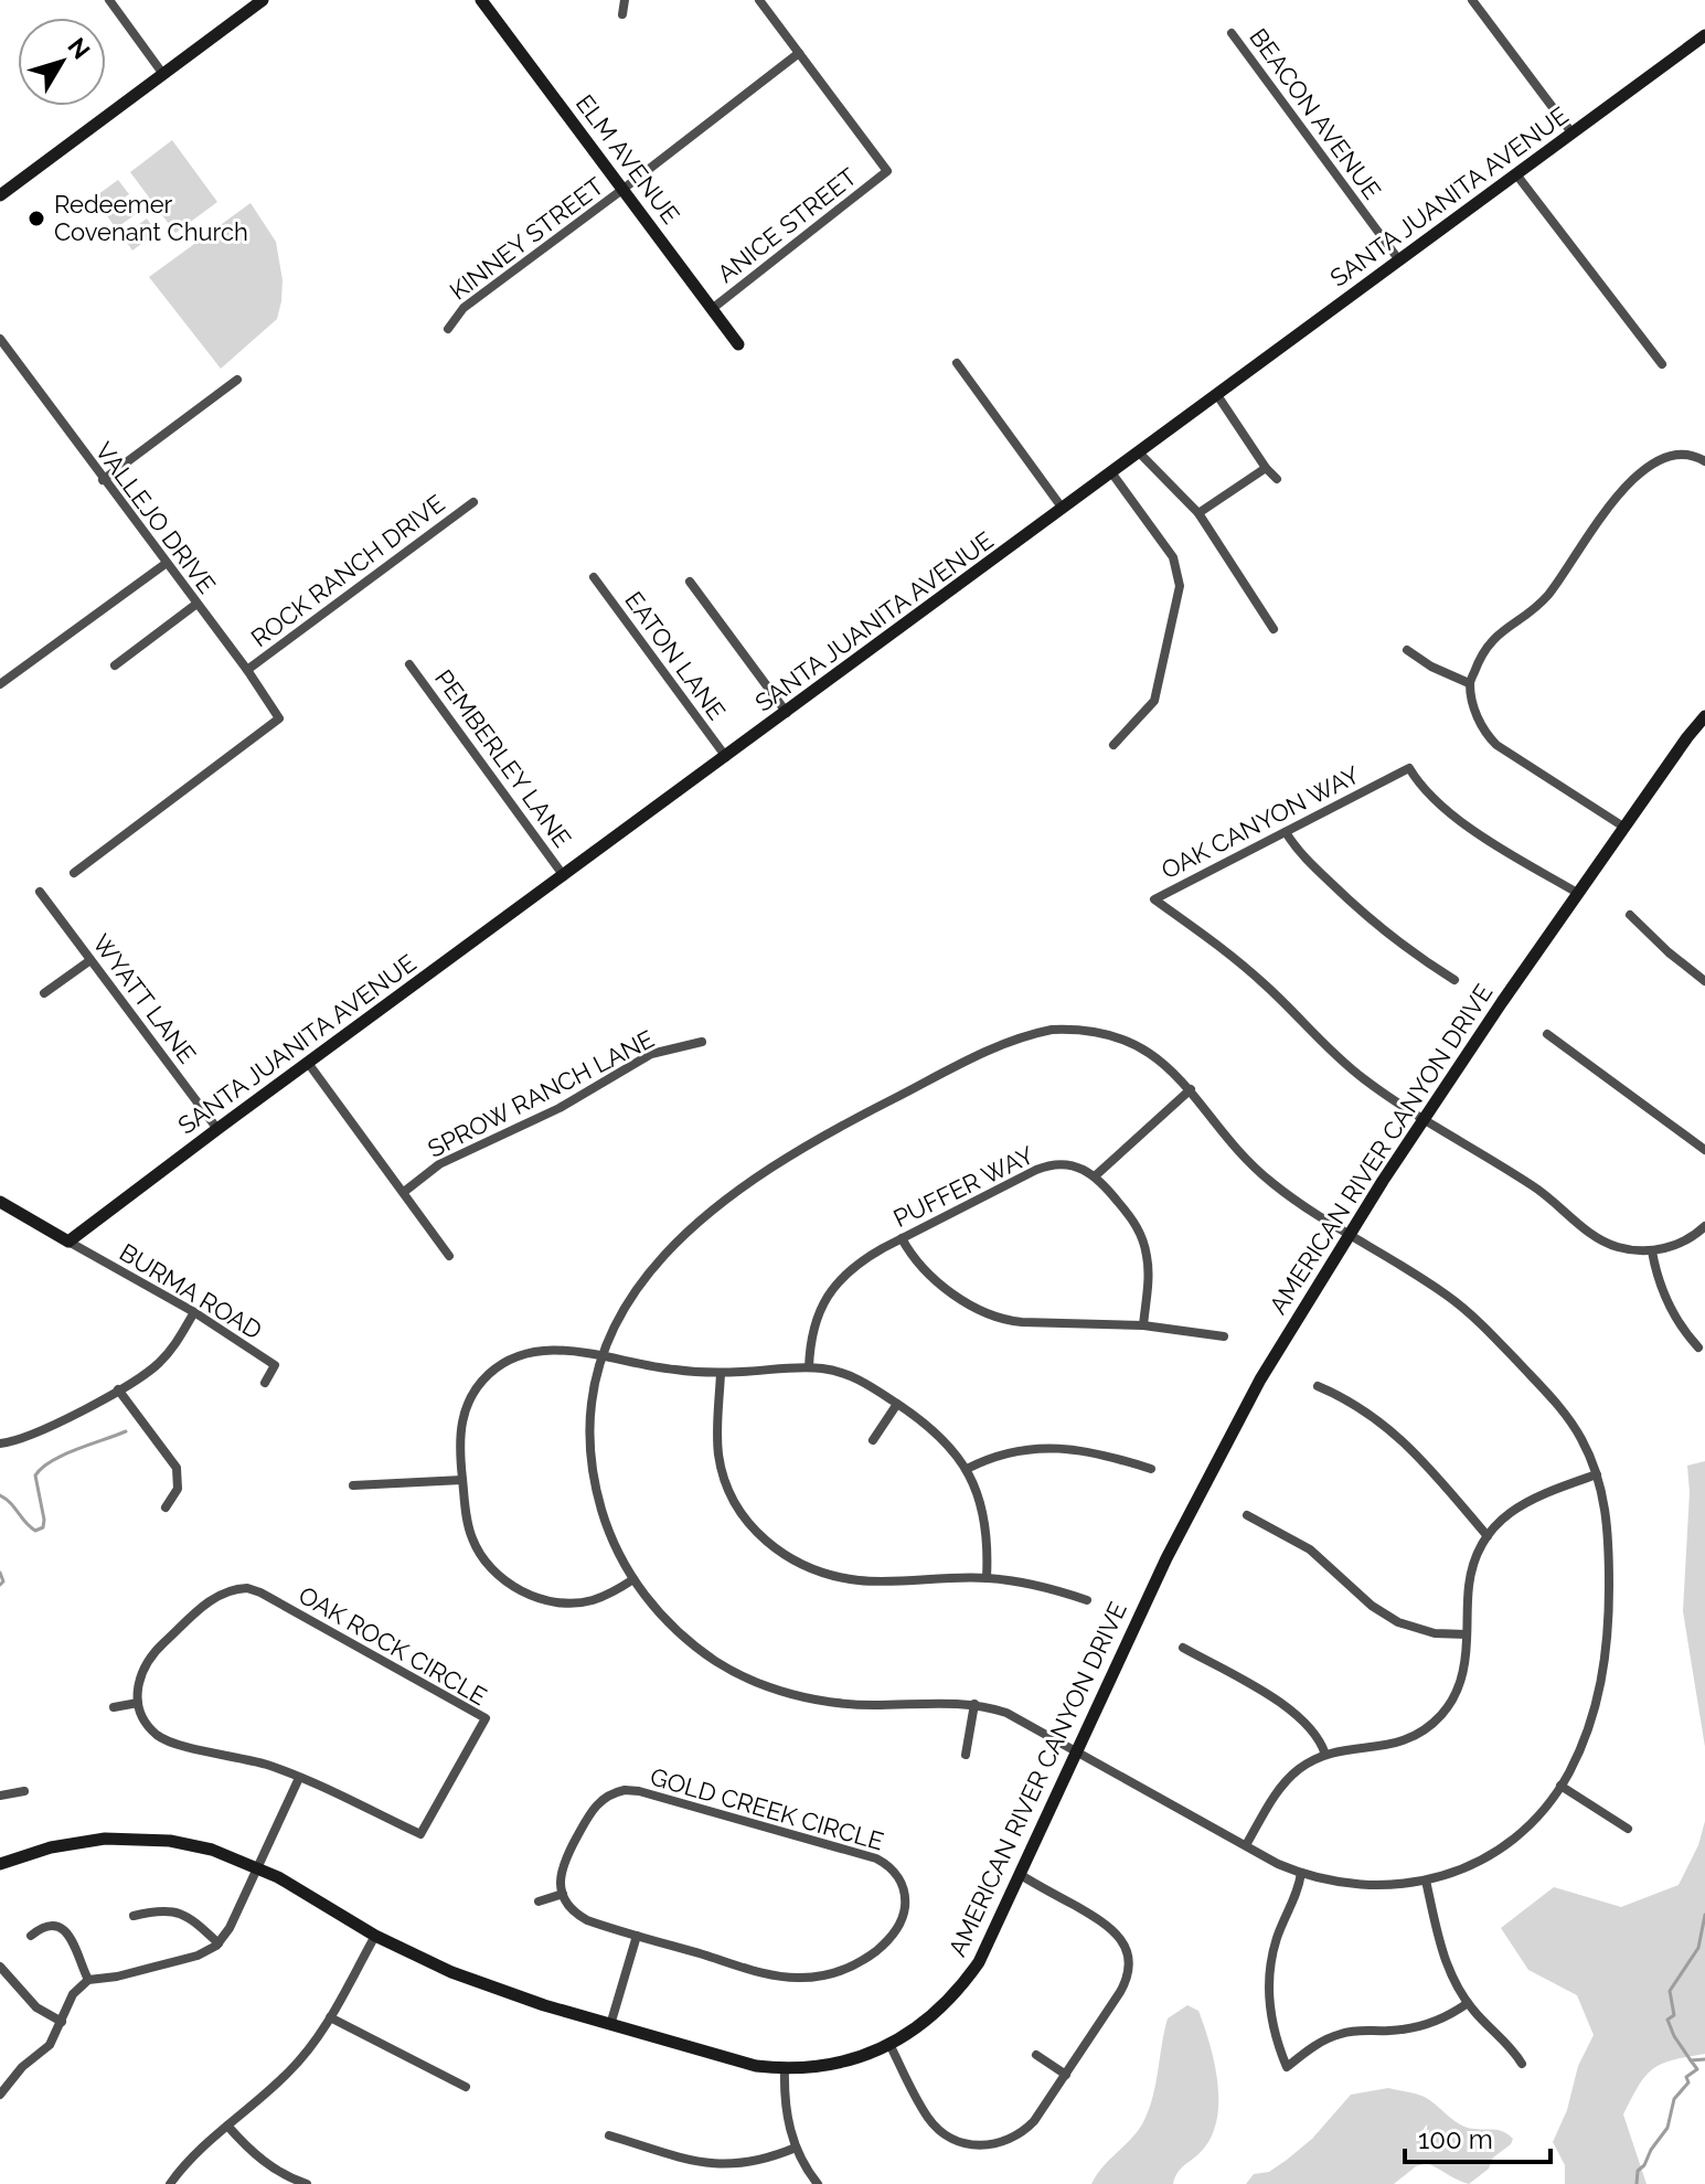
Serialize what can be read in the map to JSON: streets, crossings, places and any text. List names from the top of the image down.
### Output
{
  "streets": {
    "street": [
      "BEACON AVENUE",
      "ELM AVENUE",
      "SANTA JUANITA AVENUE",
      "ANICE STREET",
      "KINNEY STREET",
      "VALLEJO DRIVE",
      "ROCK RANCH DRIVE",
      "EATON LANE",
      "PEMBERLEY LANE",
      "OAK CANYON WAY",
      "WYATT LANE",
      "SPROW RANCH LANE",
      "AMERICAN RIVER CANYON DRIVE",
      "PUFFER WAY",
      "BURMA ROAD",
      "OAK ROCK CIRCLE",
      "GOLD CREEK CIRCLE"
    ]
  },
  "crossings": [
    ["BEACON AVENUE", "SANTA JUANITA AVENUE"],
    ["ELM AVENUE", "ANICE STREET"],
    ["ELM AVENUE", "KINNEY STREET"],
    ["SANTA JUANITA AVENUE", "EATON LANE"],
    ["SANTA JUANITA AVENUE", "PEMBERLEY LANE"],
    ["SANTA JUANITA AVENUE", "WYATT LANE"],
    ["SANTA JUANITA AVENUE", "BURMA ROAD"],
    ["ANICE STREET", "KINNEY STREET"],
    ["VALLEJO DRIVE", "ROCK RANCH DRIVE"],
    ["OAK CANYON WAY", "AMERICAN RIVER CANYON DRIVE"]
  ],
  "places": ["Redeemer Covenant Church"],
  "scale_bar": "100 m",
  "north": "top right"
}
